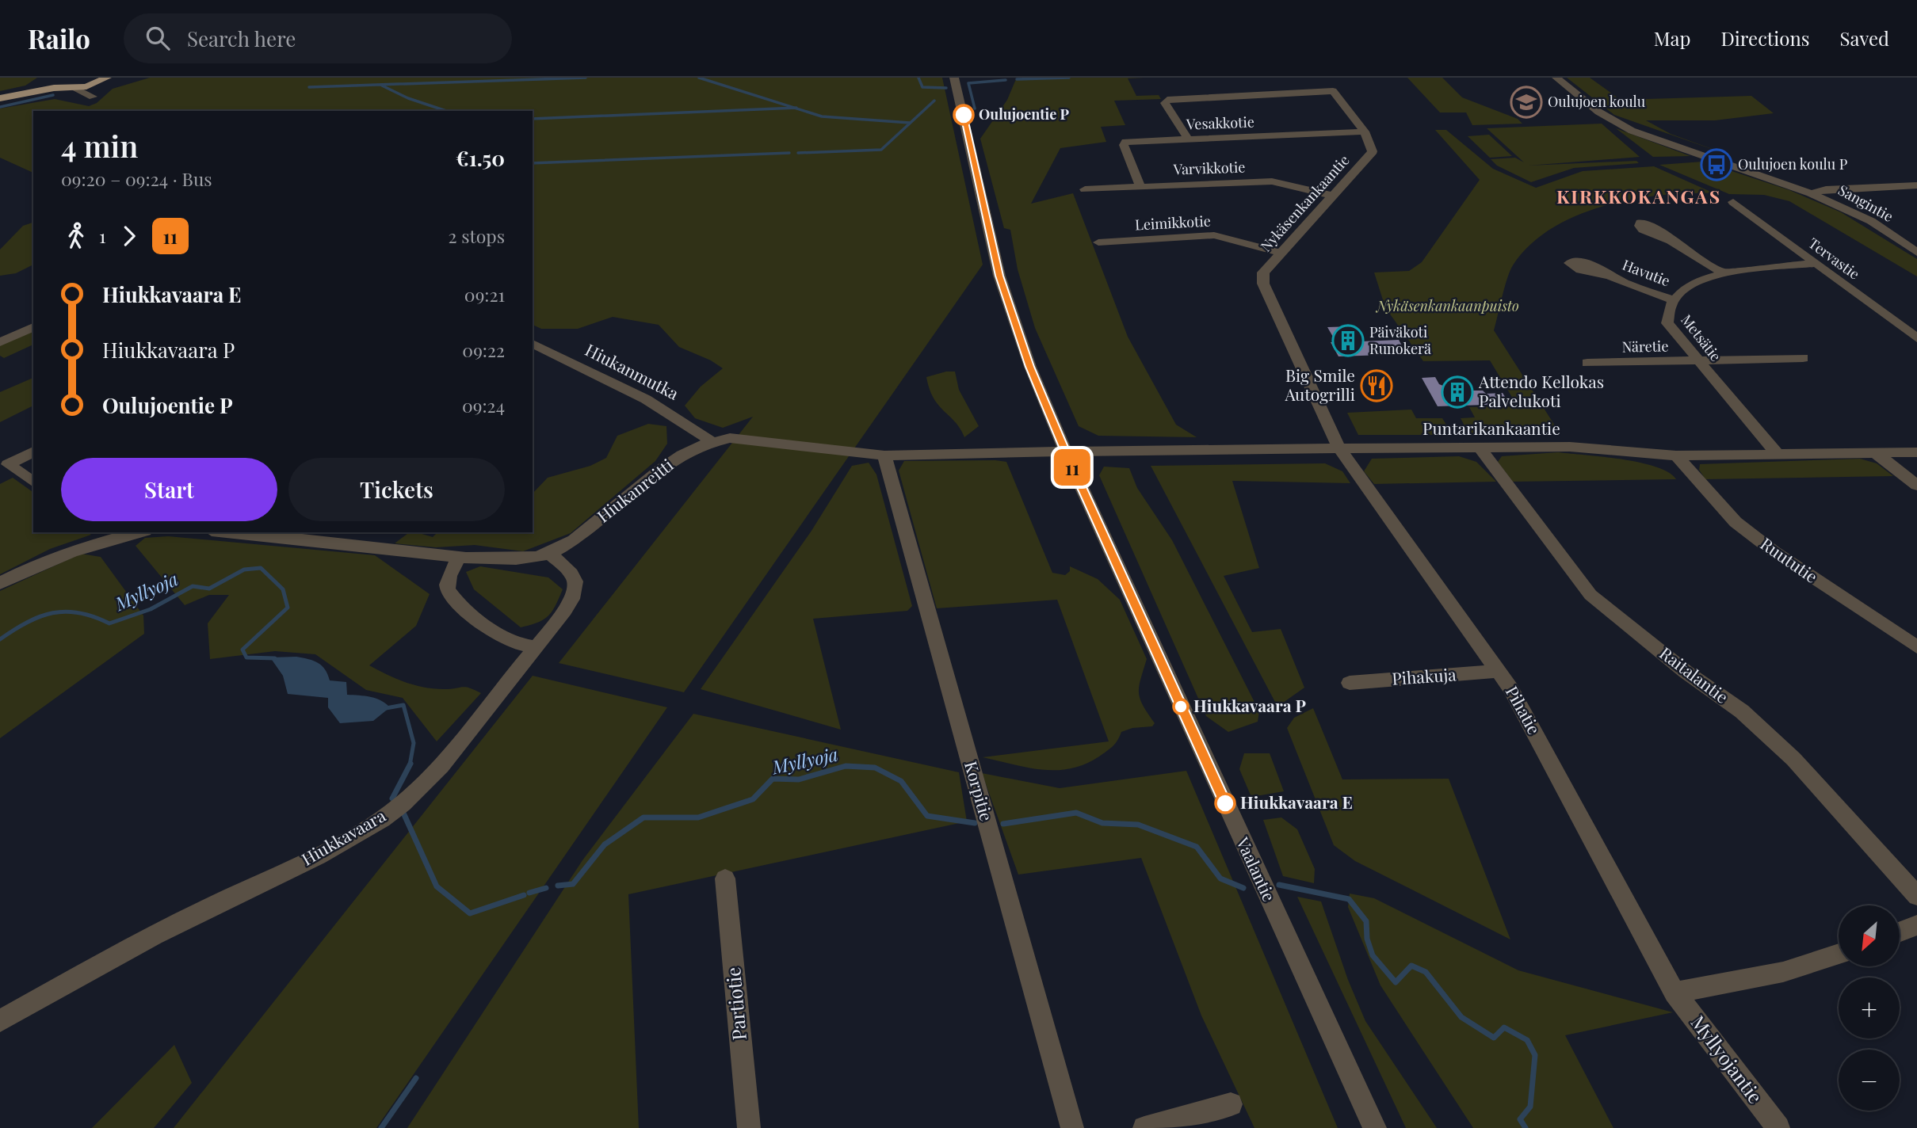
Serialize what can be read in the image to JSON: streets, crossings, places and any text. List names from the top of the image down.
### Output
{
  "streets": {
    "street": [
      "Vesakkotie",
      "Varvikkotie",
      "Nykäsenkankaantie",
      "Sangintie",
      "Leimikkotie",
      "Tervastie",
      "Havutie",
      "Metsätie",
      "Näretie",
      "Hiukanmutka",
      "Puntarikankaantie",
      "Hiukanreitti",
      "Ruututie",
      "Raitalantie",
      "Pihakuja",
      "Pihatie",
      "Korpitie",
      "Hiukkavaara",
      "Vaalantie",
      "Partiotie",
      "Myllyojantie"
    ]
  },
  "crossings": [
    ["Vesakkotie", "Varvikkotie"],
    ["Vesakkotie", "Nykäsenkankaantie"],
    ["Varvikkotie", "Nykäsenkankaantie"],
    ["Nykäsenkankaantie", "Leimikkotie"],
    ["Nykäsenkankaantie", "Puntarikankaantie"],
    ["Nykäsenkankaantie", "Pihatie"],
    ["Tervastie", "Metsätie"],
    ["Havutie", "Metsätie"],
    ["Metsätie", "Näretie"],
    ["Metsätie", "Puntarikankaantie"],
    ["Hiukanmutka", "Hiukanreitti"],
    ["Puntarikankaantie", "Hiukanreitti"],
    ["Puntarikankaantie", "Ruututie"],
    ["Puntarikankaantie", "Raitalantie"],
    ["Puntarikankaantie", "Pihatie"],
    ["Puntarikankaantie", "Vaalantie"],
    ["Hiukanreitti", "Korpitie"],
    ["Hiukanreitti", "Hiukkavaara"],
    ["Hiukanreitti", "Vaalantie"],
    ["Pihakuja", "Pihatie"],
    ["Pihatie", "Myllyojantie"]
  ],
  "districts": ["KIRKKOKANGAS"],
  "water": ["Myllyoja"],
  "parks": ["Nykäsenkankaanpuisto"],
  "places": {
    "school or university": ["Oulujoen koulu"],
    "other": ["Oulujoentie P", "Hiukkavaara P", "Hiukkavaara E"],
    "bus stop": ["Oulujoen koulu P"],
    "building": ["Päiväkoti Runokerä", "Attendo Kellokas Palvelukoti"],
    "restaurant": ["Big Smile Autogrilli"]
  },
  "lines": ["bus line 11"],
  "north": "bottom left",
  "page": {
    "header": "Railo",
    "search": "Search here",
    "nav": ["Map", "Directions", "Saved"],
    "on_map": "11",
    "heading": ["4 min", "09:20 – 09:24 · Bus", "€1.50"],
    "legs": ["1", "11", "2 stops"],
    "list": [
      {
        "name": "Hiukkavaara E",
        "value": "09:21"
      },
      {
        "name": "Hiukkavaara P",
        "value": "09:22"
      },
      {
        "name": "Oulujoentie P",
        "value": "09:24"
      }
    ],
    "buttons": ["Start", "Tickets"],
    "map_buttons": ["+", "−"]
  }
}
